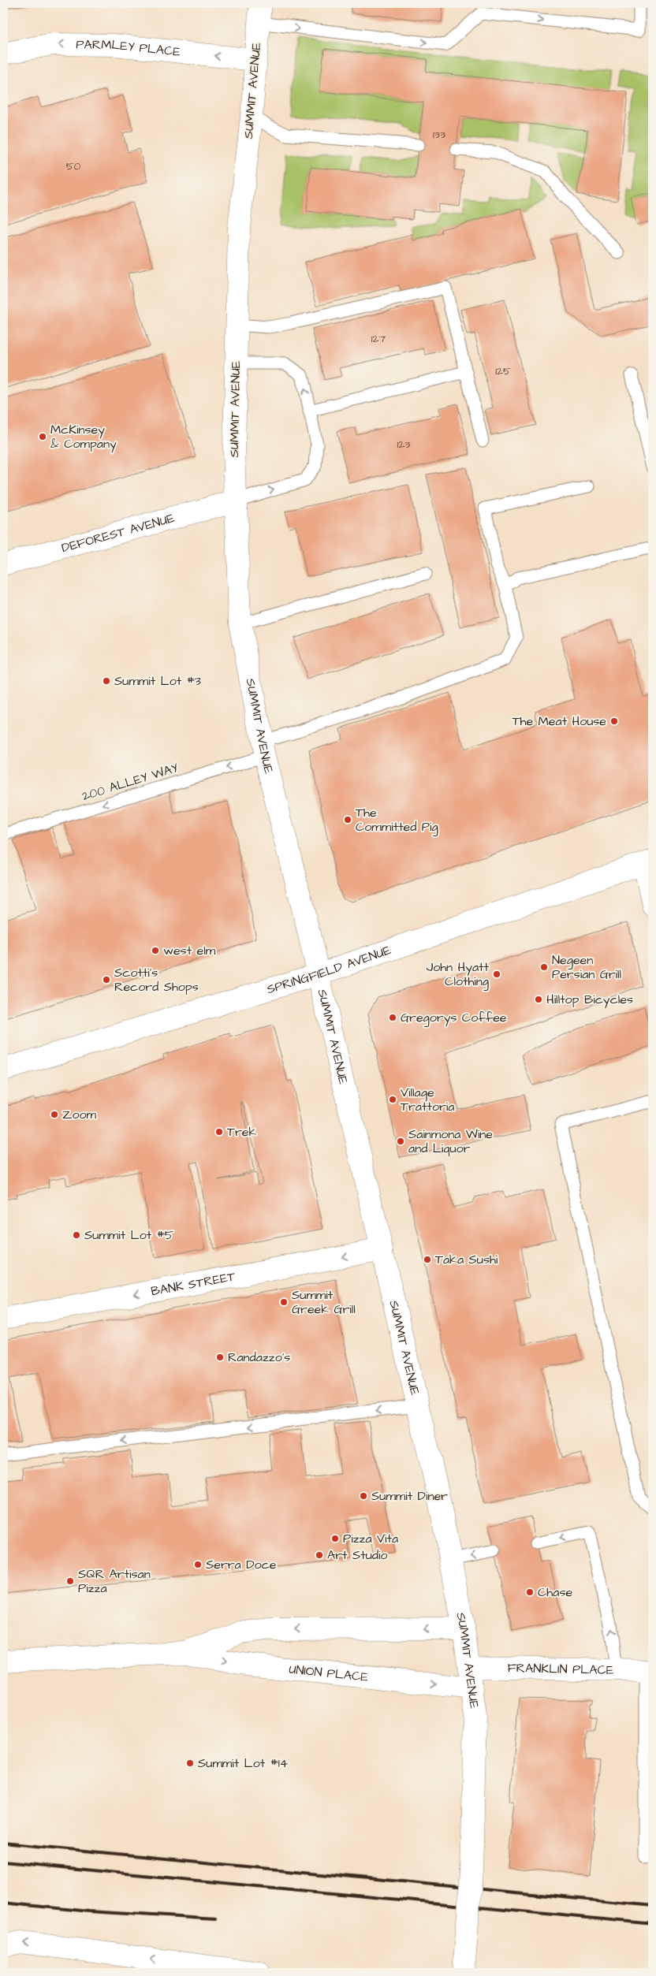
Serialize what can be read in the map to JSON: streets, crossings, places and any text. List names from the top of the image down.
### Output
{
  "streets": {
    "street": [
      "PARMLEY PLACE",
      "SUMMIT AVENUE",
      "DEFOREST AVENUE",
      "SPRINGFIELD AVENUE",
      "BANK STREET",
      "FRANKLIN PLACE",
      "UNION PLACE"
    ],
    "lane": ["200 ALLEY WAY"]
  },
  "crossings": [
    ["PARMLEY PLACE", "SUMMIT AVENUE"],
    ["SUMMIT AVENUE", "DEFOREST AVENUE"],
    ["SUMMIT AVENUE", "200 ALLEY WAY"],
    ["SUMMIT AVENUE", "SPRINGFIELD AVENUE"],
    ["SUMMIT AVENUE", "BANK STREET"],
    ["SUMMIT AVENUE", "FRANKLIN PLACE"],
    ["SUMMIT AVENUE", "UNION PLACE"]
  ],
  "one_way": ["PARMLEY PLACE", "BANK STREET"],
  "places": [
    "McKinsey & Company",
    "Summit Lot #3",
    "The Meat House",
    "The Committed Pig",
    "west elm",
    "Negeen Persian Grill",
    "John Hyatt Clothing",
    "Scotti's Record Shops",
    "Hilltop Bicycles",
    "Gregorys Coffee",
    "Village Trattoria",
    "Zoom",
    "Trek",
    "Sainmona Wine and Liquor",
    "Summit Lot #5",
    "Taka Sushi",
    "Summit Greek Grill",
    "Randazzo's",
    "Summit Diner",
    "Pizza Vita",
    "Art Studio",
    "Serra Doce",
    "SQR Artisan Pizza",
    "Chase",
    "Summit Lot #14"
  ],
  "house_numbers": [
    "133",
    "50",
    "127",
    "125",
    "123"
  ]
}
